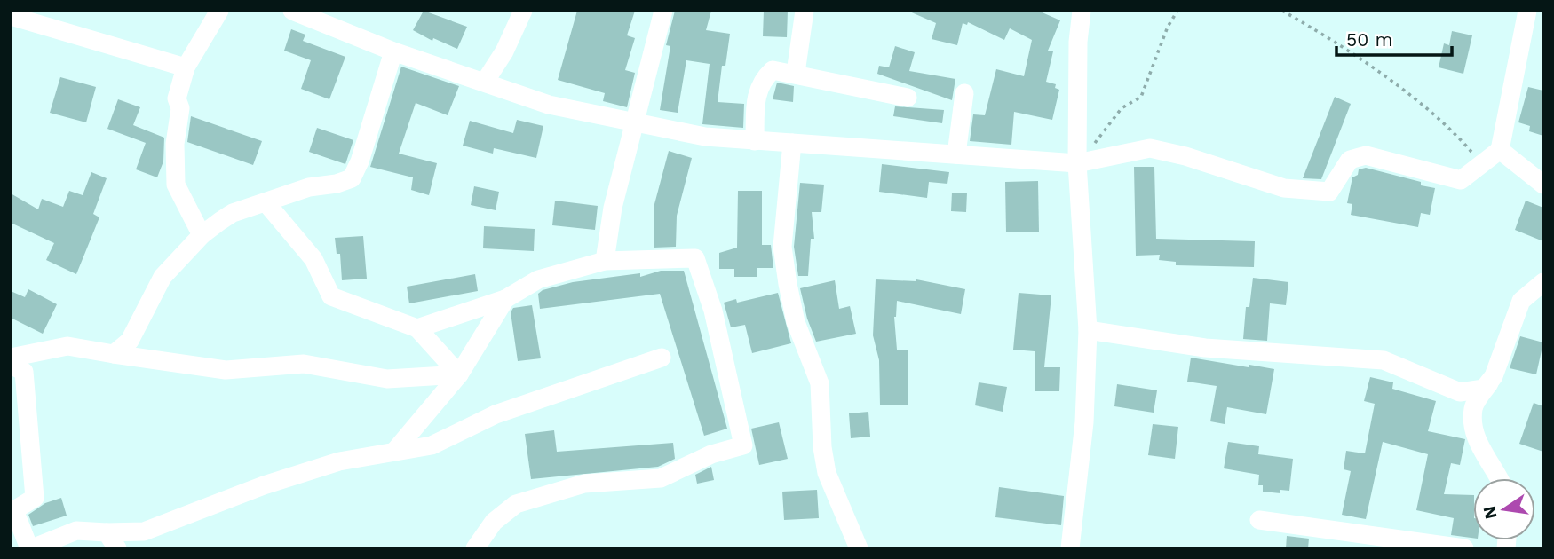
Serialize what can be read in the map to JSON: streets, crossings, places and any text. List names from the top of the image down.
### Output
{
  "scale_bar": "50 m",
  "north": "left"
}
